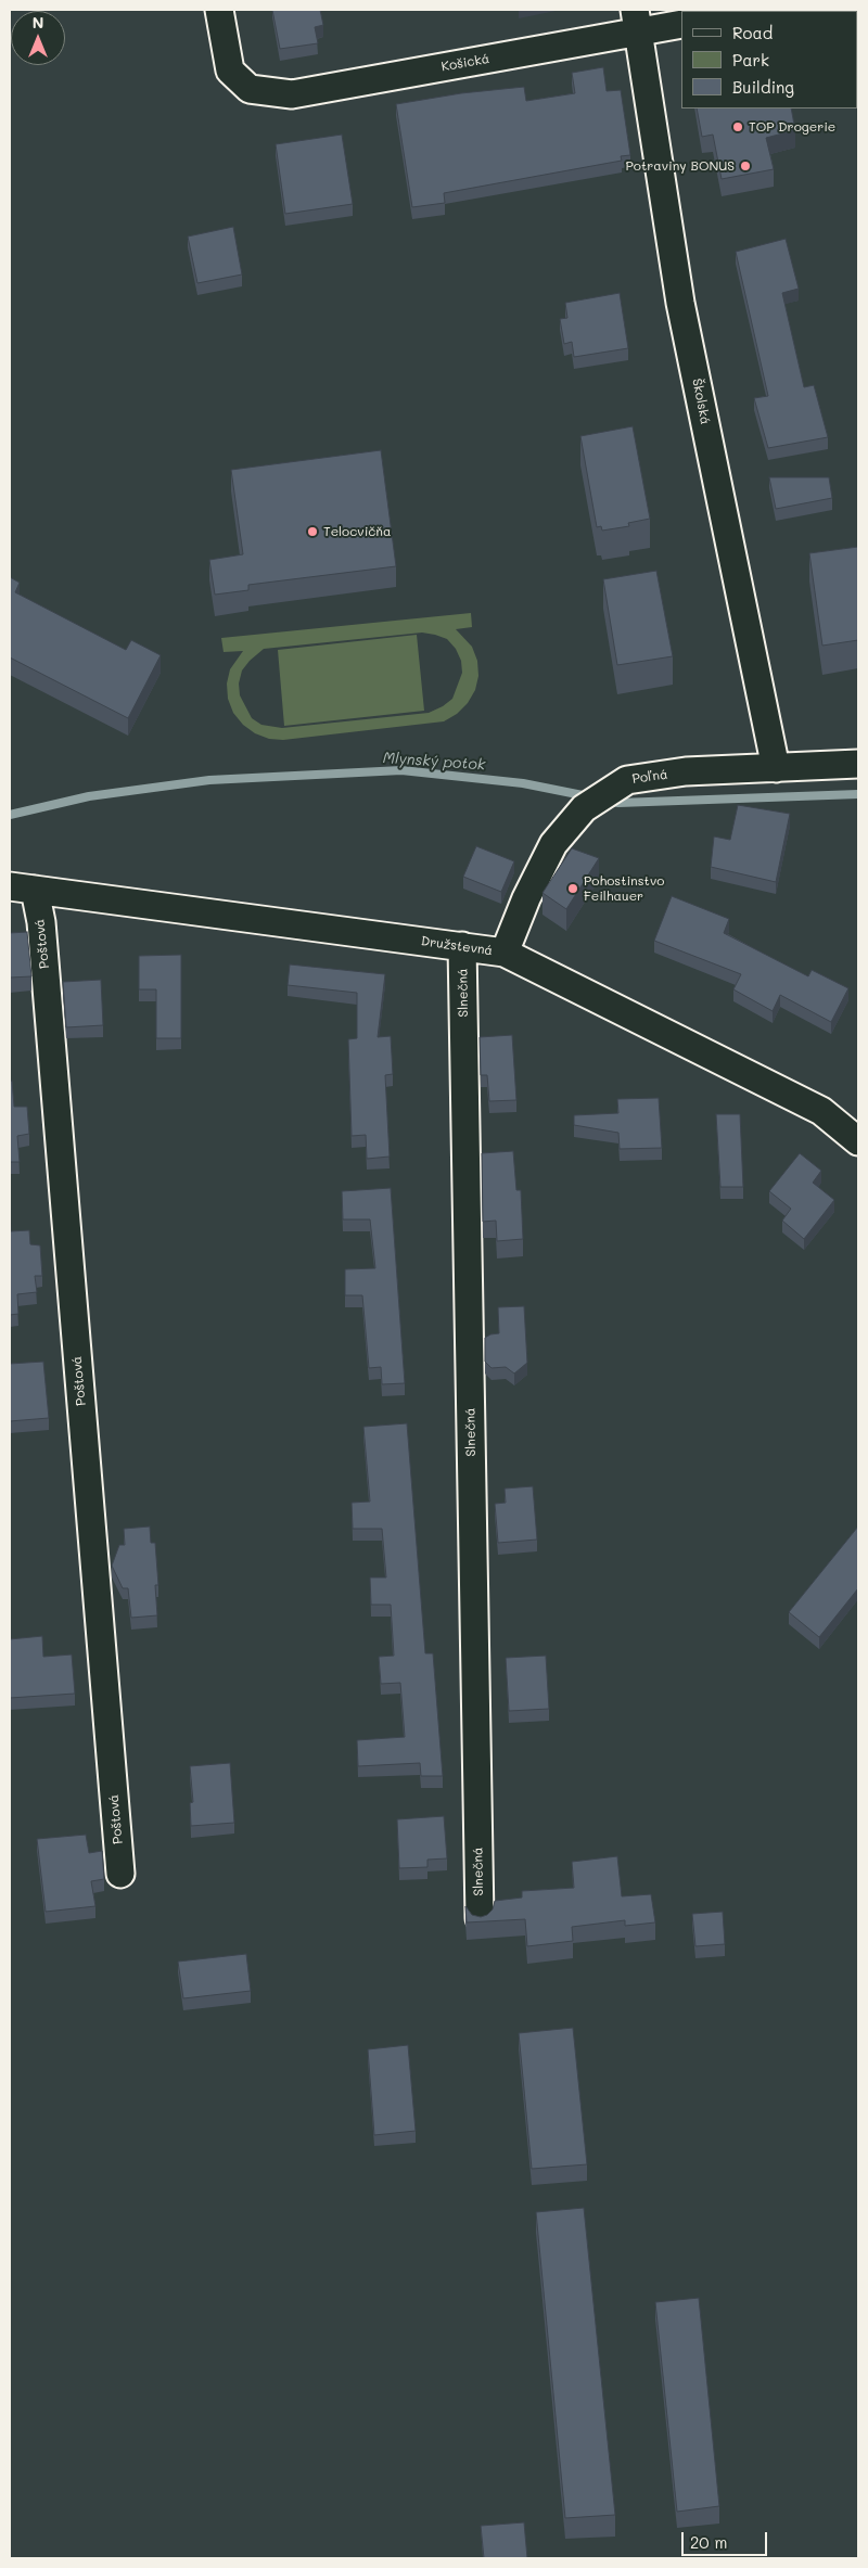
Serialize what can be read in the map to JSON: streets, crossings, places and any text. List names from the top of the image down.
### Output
{
  "streets": {
    "street": [
      "Košická",
      "Školská",
      "Poľná",
      "Poštová",
      "Družstevná",
      "Slnečná"
    ]
  },
  "crossings": [
    ["Košická", "Školská"],
    ["Školská", "Poľná"],
    ["Poľná", "Družstevná"],
    ["Poštová", "Družstevná"],
    ["Družstevná", "Slnečná"]
  ],
  "water": ["Mlynský potok"],
  "places": [
    "TOP Drogerie",
    "Potraviny BONUS",
    "Telocvičňa",
    "Pohostinstvo Feilhauer"
  ],
  "legend": ["Road", "Park", "Building"],
  "scale_bar": "20 m",
  "north": "top"
}
